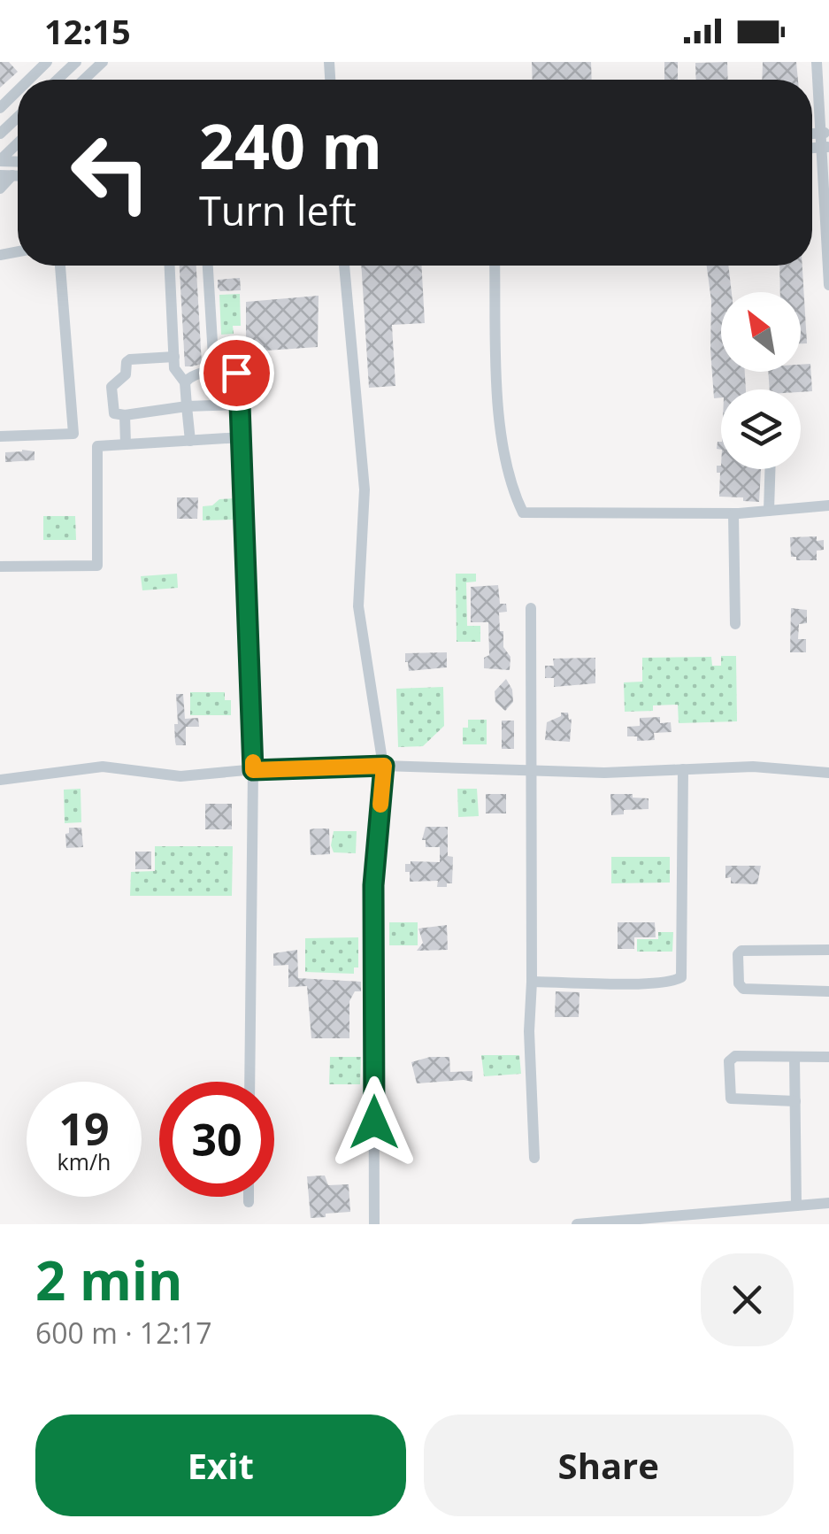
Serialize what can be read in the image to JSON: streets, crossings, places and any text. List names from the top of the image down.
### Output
{
  "north": "top left",
  "page": {
    "status": "12:15",
    "turn": ["240 m", "Turn left"],
    "speed": "19 km/h",
    "limit": "30",
    "heading": ["2 min", "600 m · 12:17"],
    "buttons": ["Exit", "Share"]
  }
}
